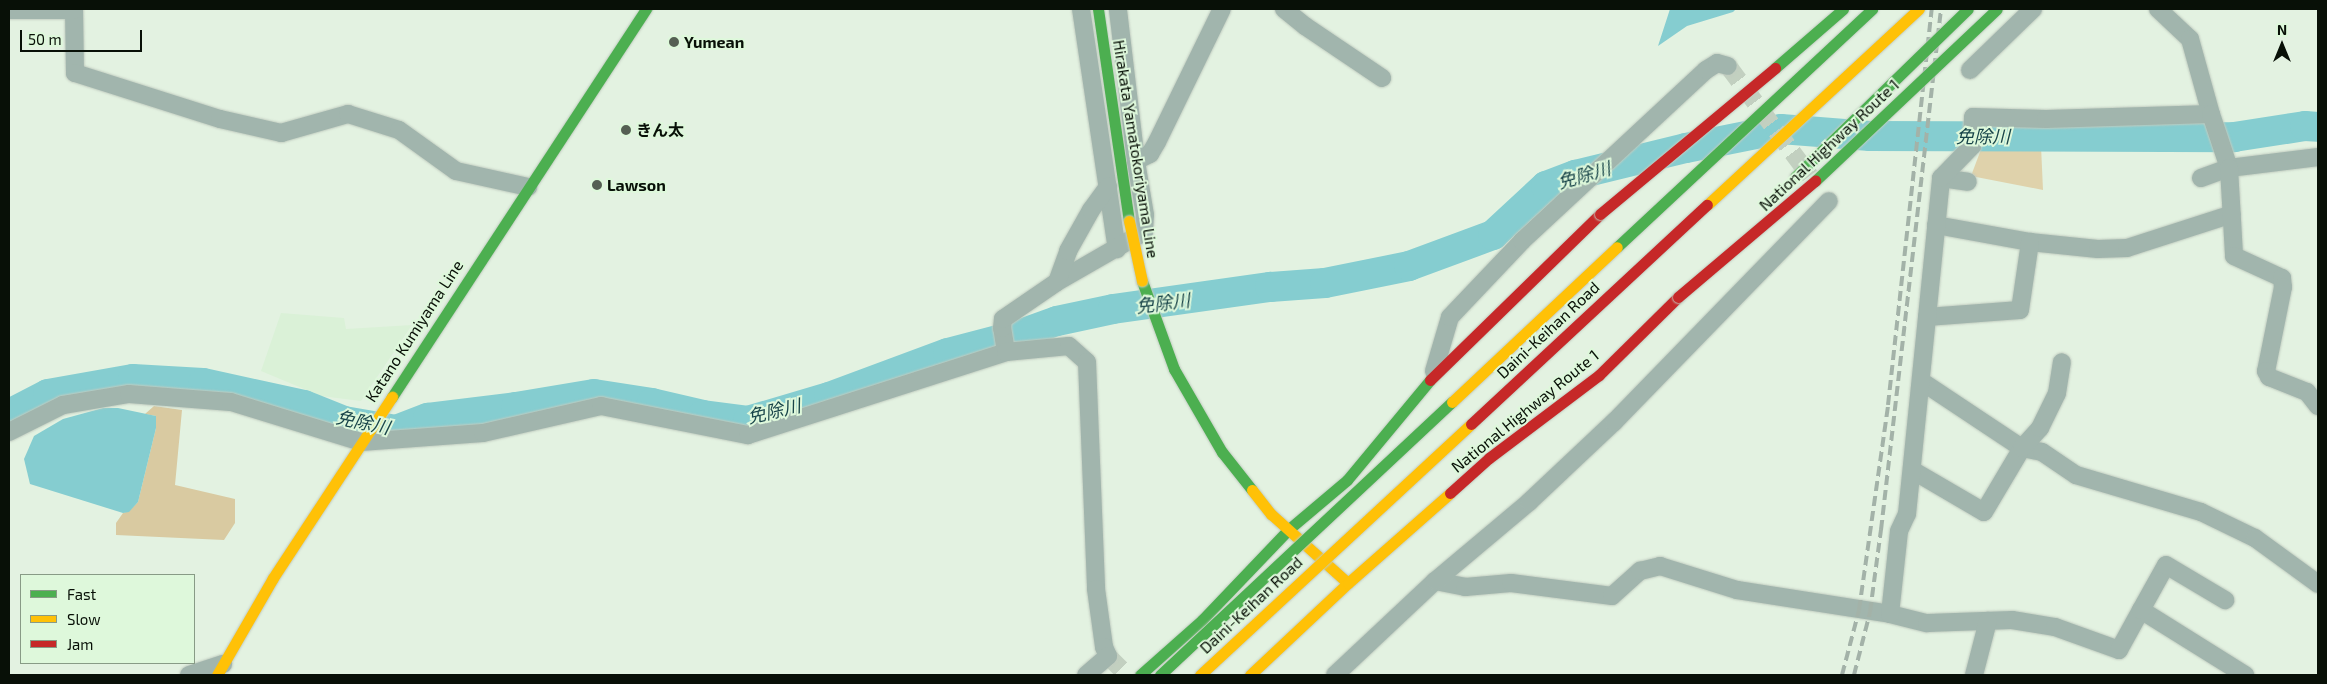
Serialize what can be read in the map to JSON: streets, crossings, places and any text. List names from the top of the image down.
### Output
{
  "streets": {
    "main road": [
      "National Highway Route 1",
      "Hirakata Yamatokoriyama Line",
      "Daini-Keihan Road",
      "Katano Kumiyama Line"
    ]
  },
  "crossings": [
    ["National Highway Route 1", "Hirakata Yamatokoriyama Line"]
  ],
  "water": ["免除川"],
  "places": ["Yumean", "きん太", "Lawson"],
  "legend": ["Fast", "Slow", "Jam"],
  "scale_bar": "50 m",
  "north": "top"
}
